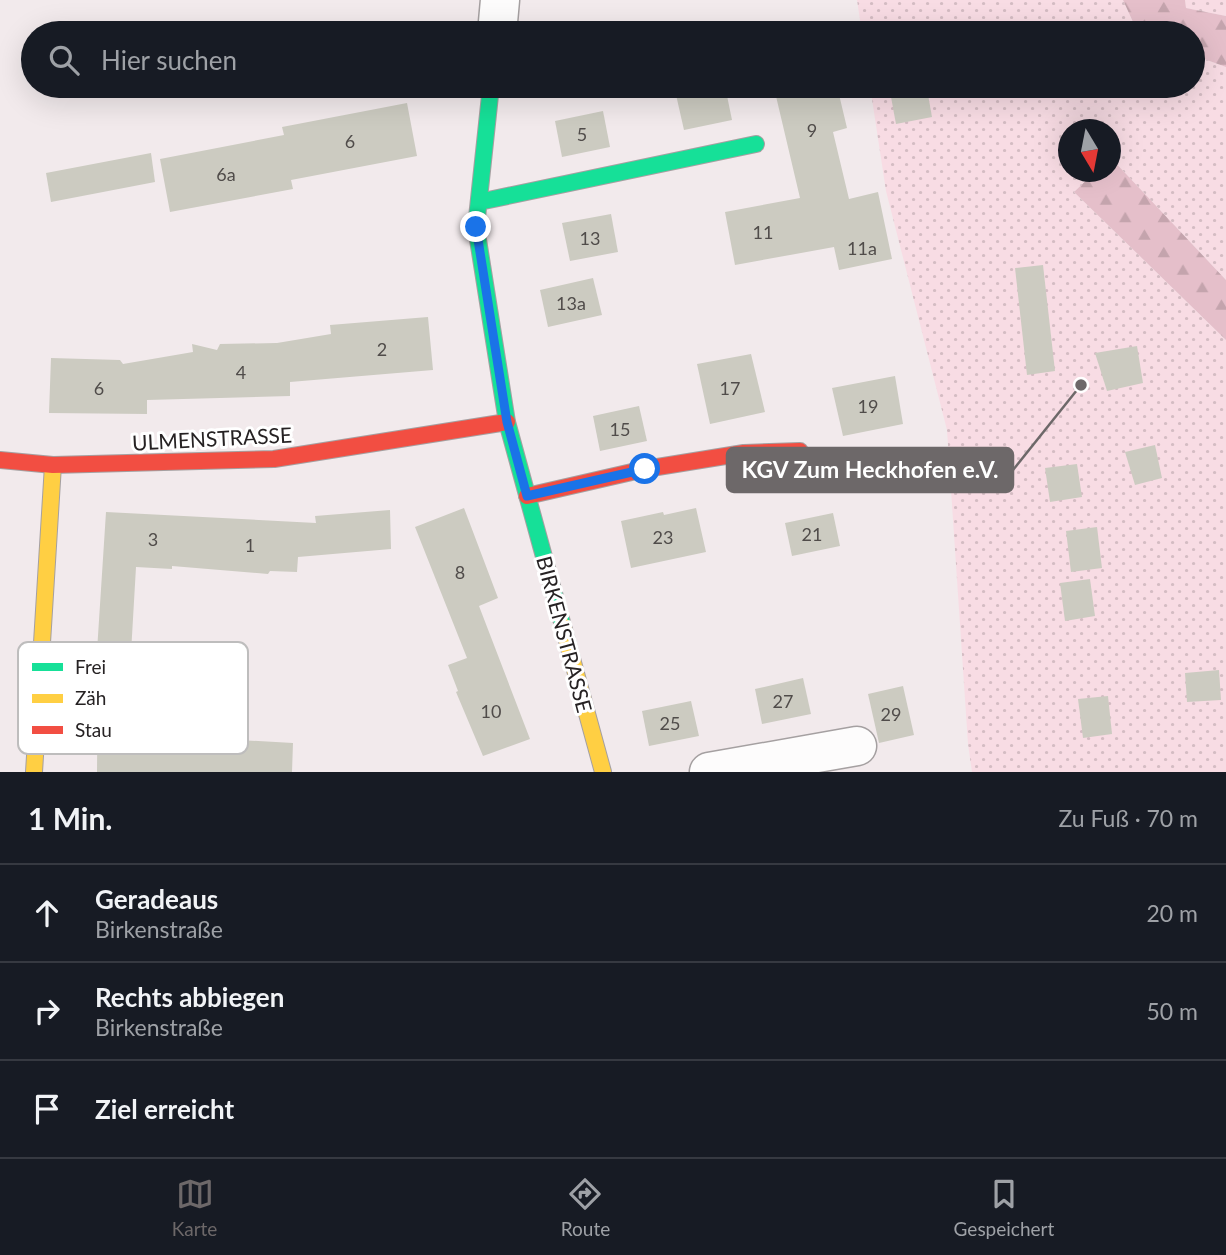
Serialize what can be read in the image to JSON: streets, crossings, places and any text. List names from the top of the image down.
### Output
{
  "streets": {
    "street": ["ULMENSTRASSE", "BIRKENSTRASSE"]
  },
  "crossings": [
    ["ULMENSTRASSE", "BIRKENSTRASSE"]
  ],
  "places": ["KGV Zum Heckhofen e.V."],
  "house_numbers": [
    "9",
    "5",
    "6",
    "6a",
    "11",
    "13",
    "11a",
    "13a",
    "2",
    "4",
    "6",
    "17",
    "19",
    "15",
    "21",
    "23",
    "3",
    "1",
    "8",
    "27",
    "10",
    "29",
    "25"
  ],
  "legend": ["Frei", "Zäh", "Stau"],
  "north": "bottom",
  "page": {
    "search": "Hier suchen",
    "heading": ["1 Min.", "Zu Fuß · 70 m"],
    "list": [
      ["Geradeaus", "Birkenstraße", "20 m"],
      ["Rechts abbiegen", "Birkenstraße", "50 m"],
      "Ziel erreicht"
    ],
    "nav": ["Karte", "Route", "Gespeichert"]
  }
}
